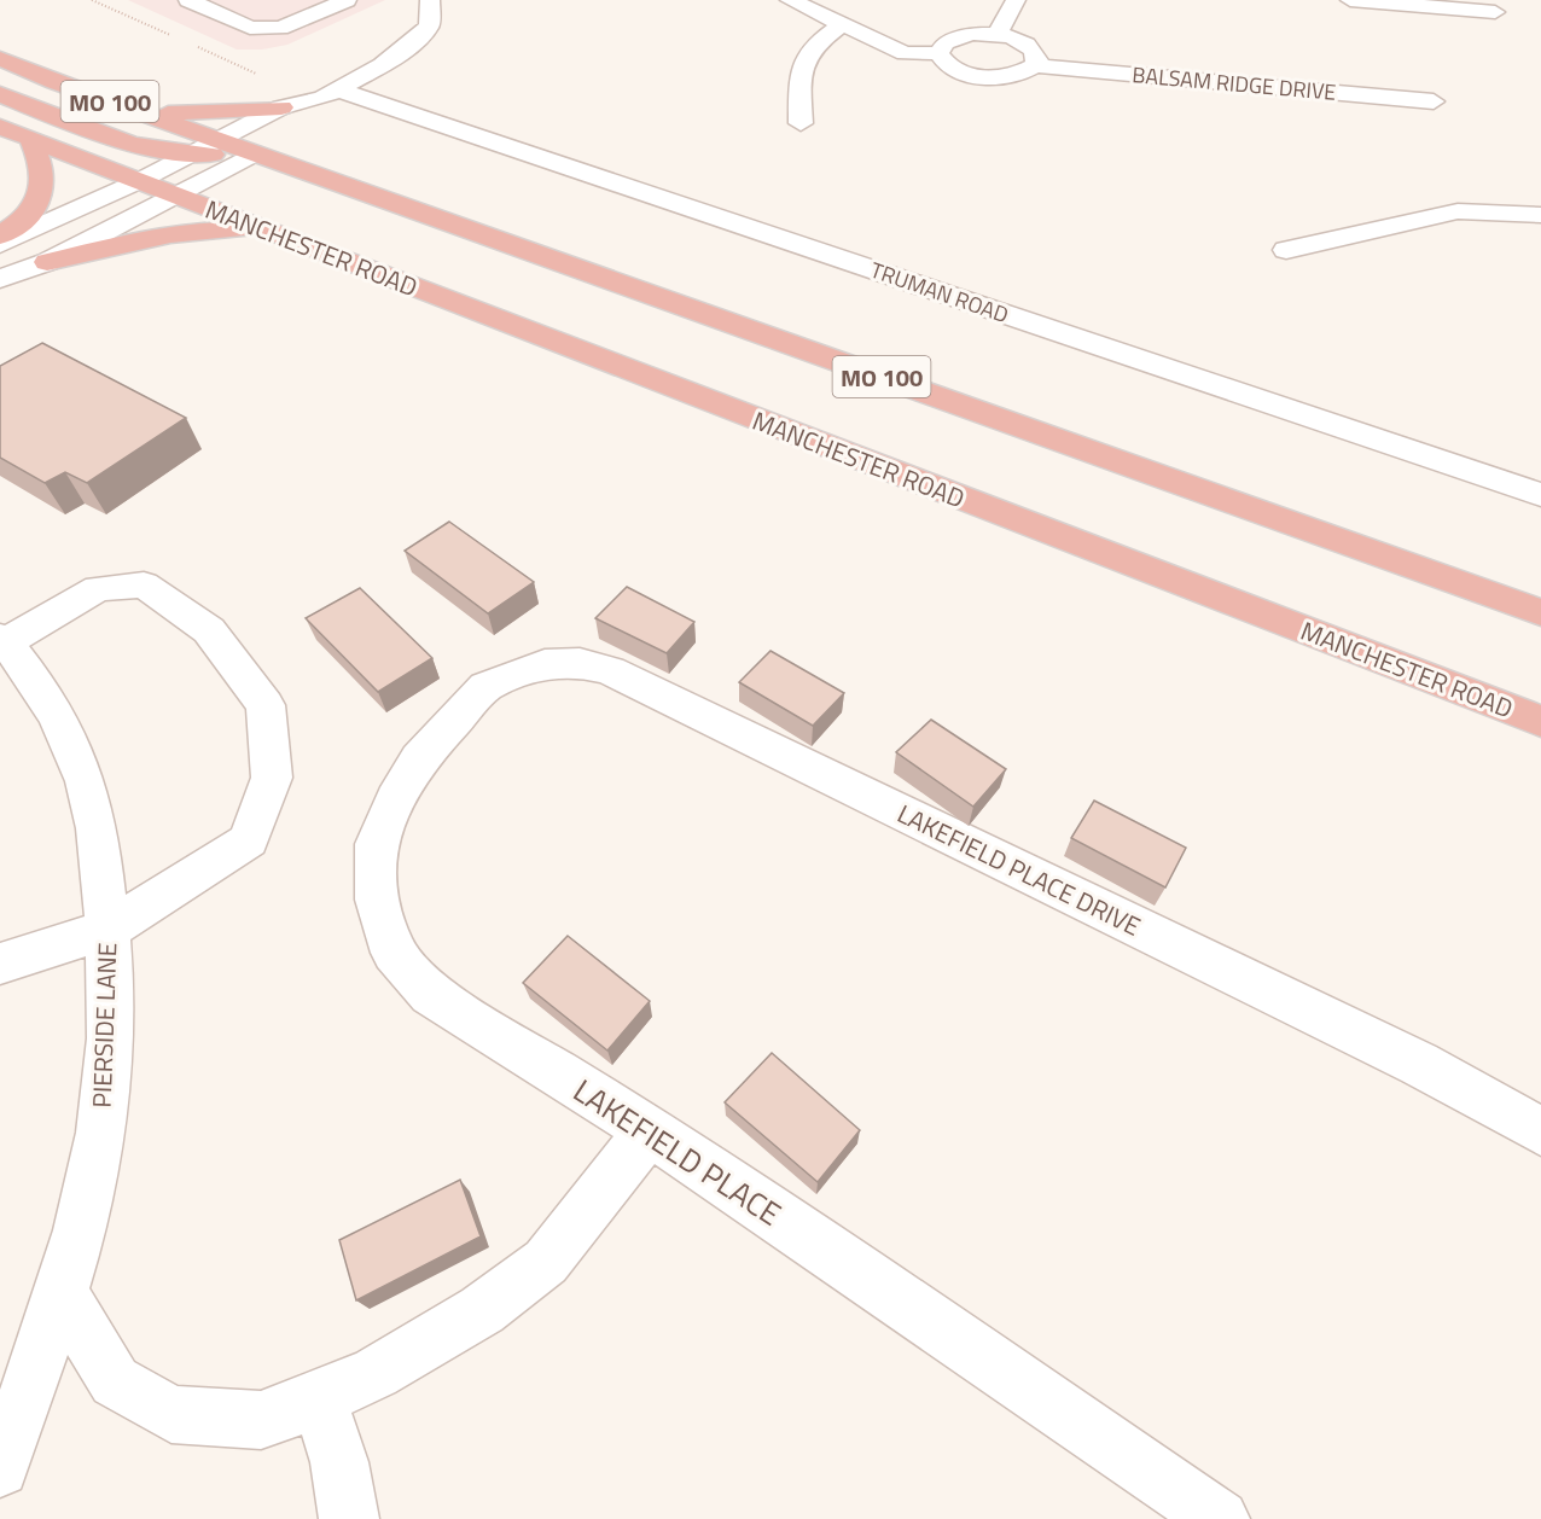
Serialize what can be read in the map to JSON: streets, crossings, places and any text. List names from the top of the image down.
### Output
{
  "streets": {
    "highway": ["MO 100", "MANCHESTER ROAD"],
    "street": [
      "BALSAM RIDGE DRIVE",
      "TRUMAN ROAD",
      "LAKEFIELD PLACE DRIVE",
      "PIERSIDE LANE",
      "LAKEFIELD PLACE"
    ]
  },
  "crossings": [
    ["MO 100", "MANCHESTER ROAD"],
    ["LAKEFIELD PLACE DRIVE", "LAKEFIELD PLACE"]
  ]
}
